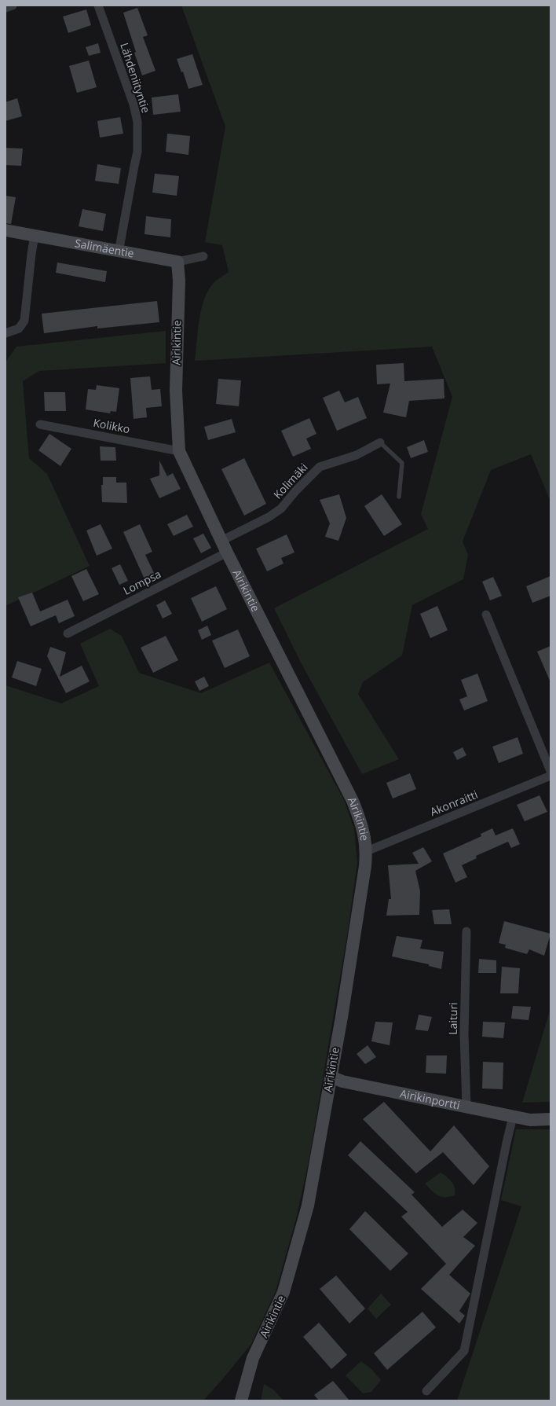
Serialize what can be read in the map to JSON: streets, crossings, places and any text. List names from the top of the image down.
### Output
{
  "streets": {
    "street": [
      "Lähdeniityntie",
      "Salimäentie",
      "Airikintie",
      "Kolikko",
      "Kolimäki",
      "Lompsa",
      "Akonraitti",
      "Laituri",
      "Airikinportti"
    ]
  },
  "crossings": [
    ["Lähdeniityntie", "Salimäentie"],
    ["Salimäentie", "Airikintie"],
    ["Airikintie", "Kolikko"],
    ["Airikintie", "Kolimäki"],
    ["Airikintie", "Lompsa"],
    ["Airikintie", "Akonraitti"],
    ["Airikintie", "Airikinportti"],
    ["Laituri", "Airikinportti"]
  ]
}
